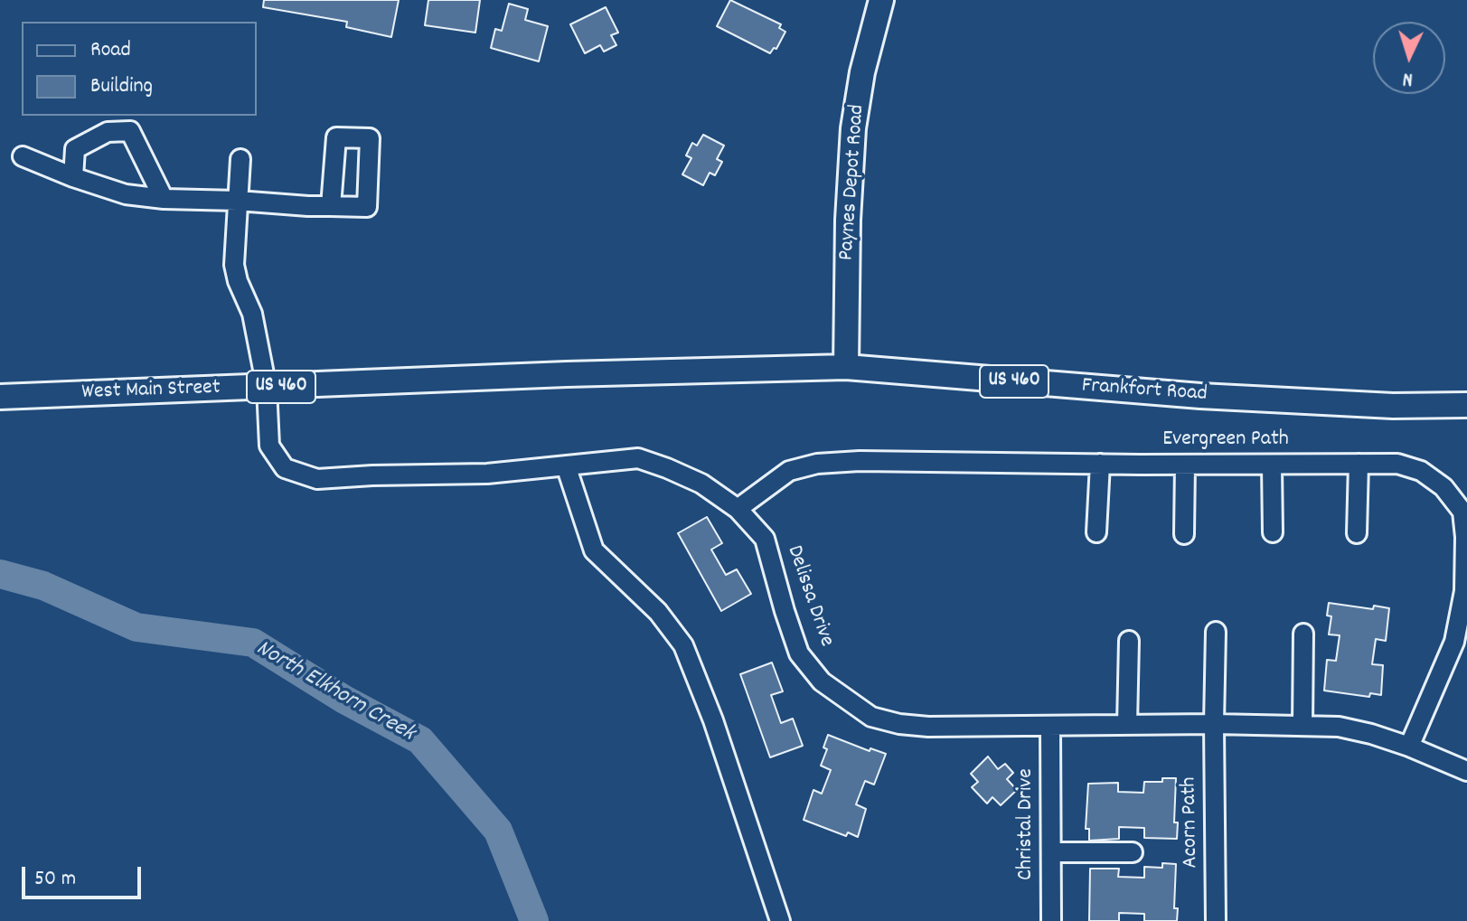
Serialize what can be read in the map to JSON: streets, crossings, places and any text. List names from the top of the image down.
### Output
{
  "streets": {
    "main road": [
      "Paynes Depot Road",
      "US 460",
      "West Main Street",
      "Frankfort Road"
    ],
    "street": [
      "Evergreen Path",
      "Delissa Drive",
      "Acorn Path",
      "Christal Drive"
    ]
  },
  "crossings": [
    ["Paynes Depot Road", "Frankfort Road"],
    ["West Main Street", "Frankfort Road"],
    ["West Main Street", "Delissa Drive"],
    ["Evergreen Path", "Delissa Drive"],
    ["Delissa Drive", "Acorn Path"],
    ["Delissa Drive", "Christal Drive"]
  ],
  "water": ["North Elkhorn Creek"],
  "legend": ["Road", "Building"],
  "scale_bar": "50 m",
  "north": "bottom"
}
